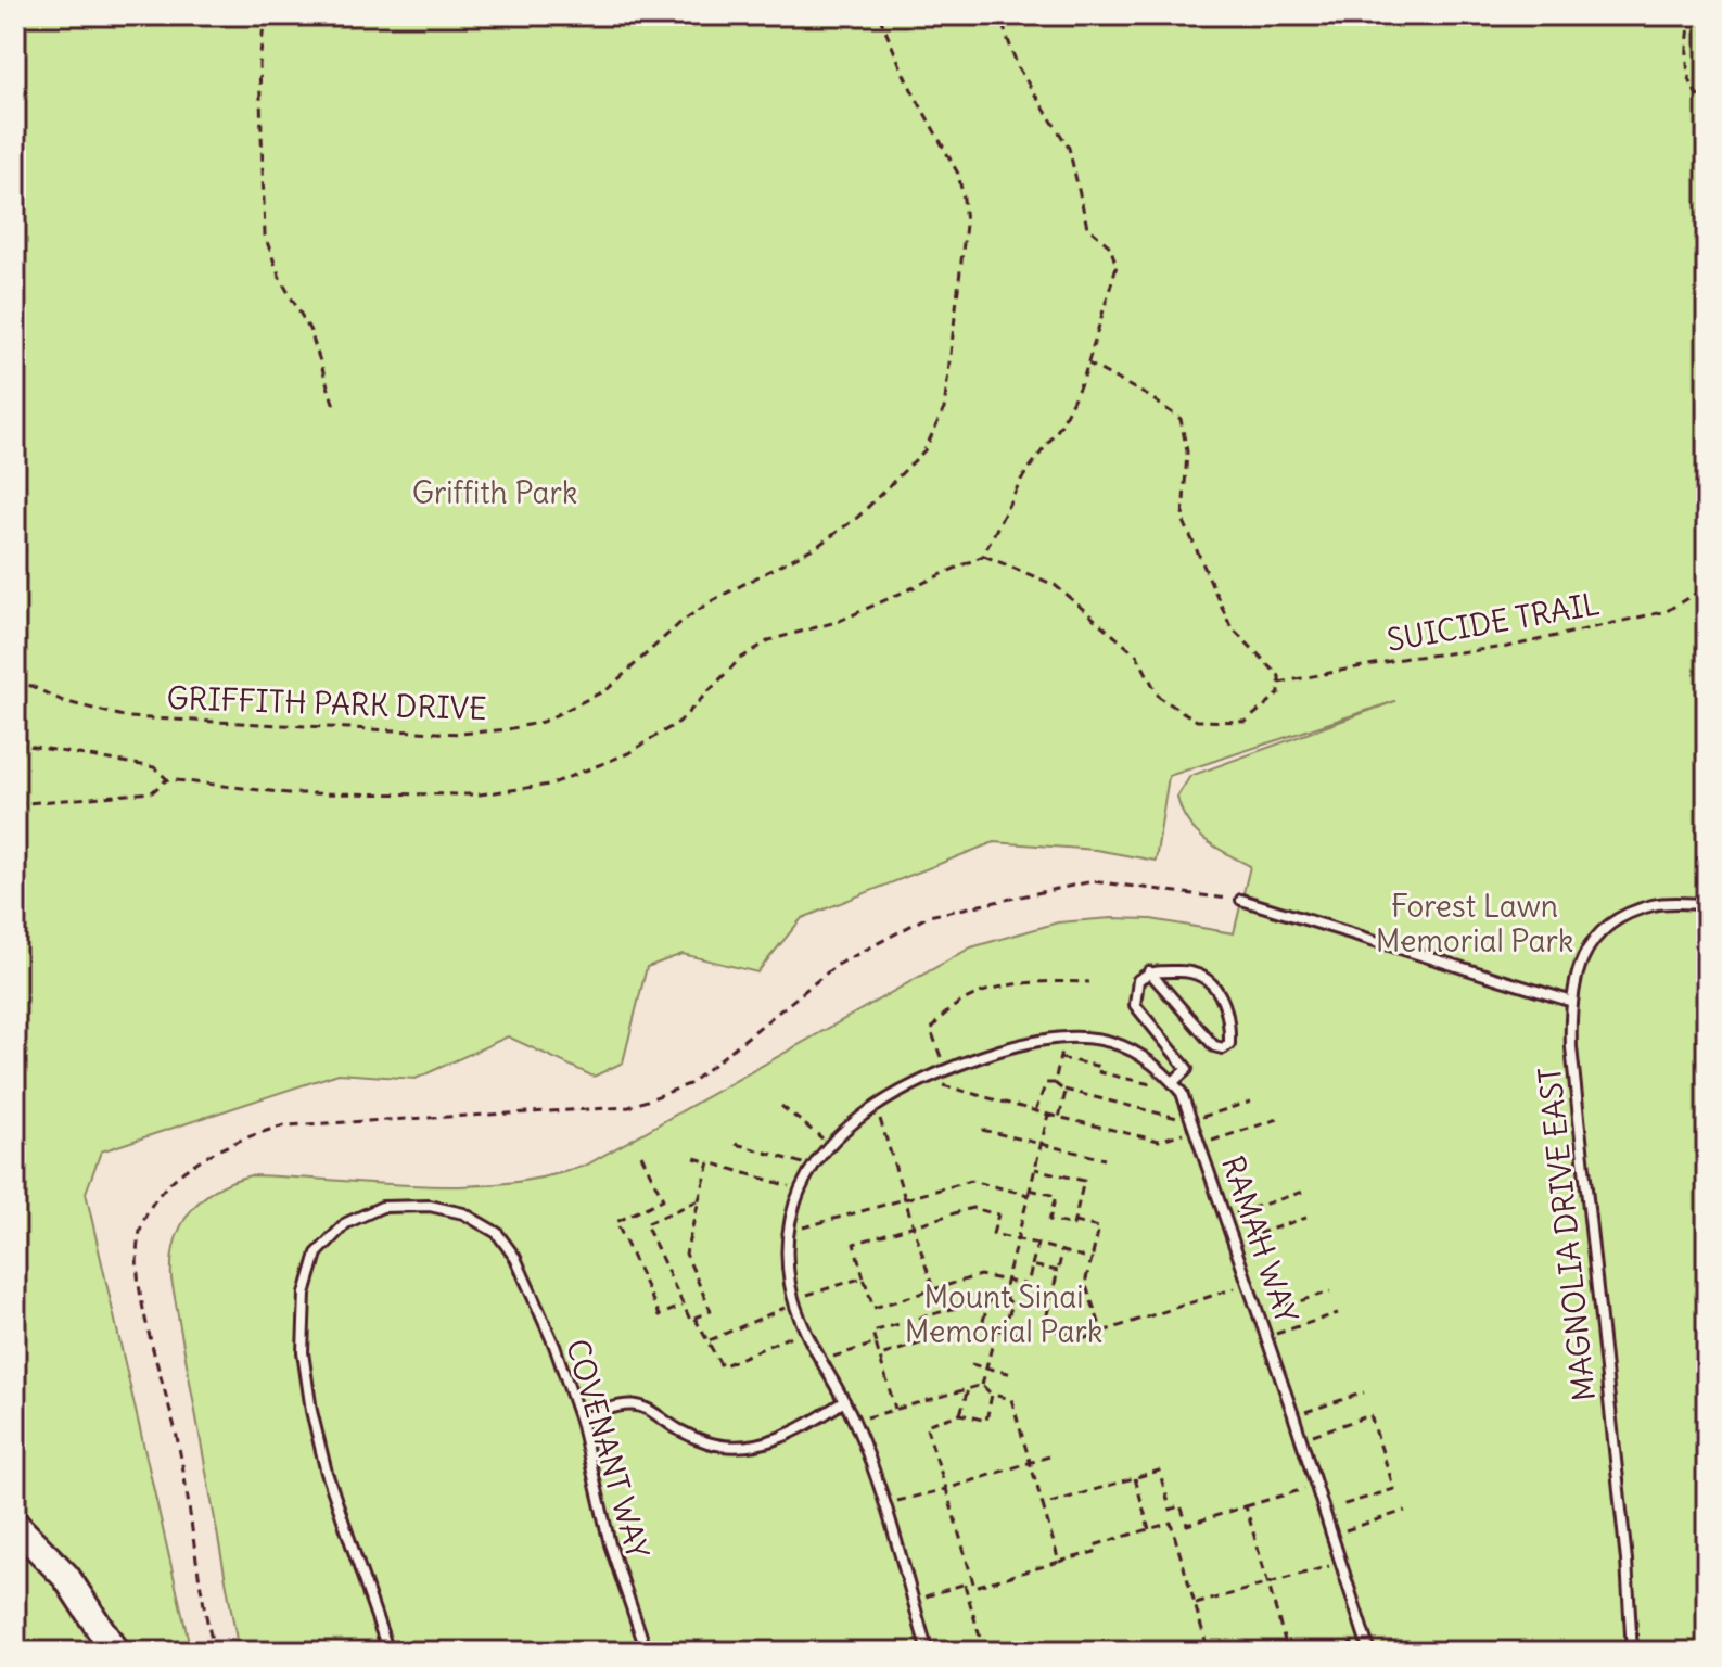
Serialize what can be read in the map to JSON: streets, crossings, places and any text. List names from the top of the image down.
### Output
{
  "streets": {
    "lane": ["MAGNOLIA DRIVE EAST", "RAMAH WAY", "COVENANT WAY"],
    "path": ["SUICIDE TRAIL", "GRIFFITH PARK DRIVE"]
  },
  "parks": ["Griffith Park", "Forest Lawn Memorial Park", "Mount Sinai Memorial Park"]
}
